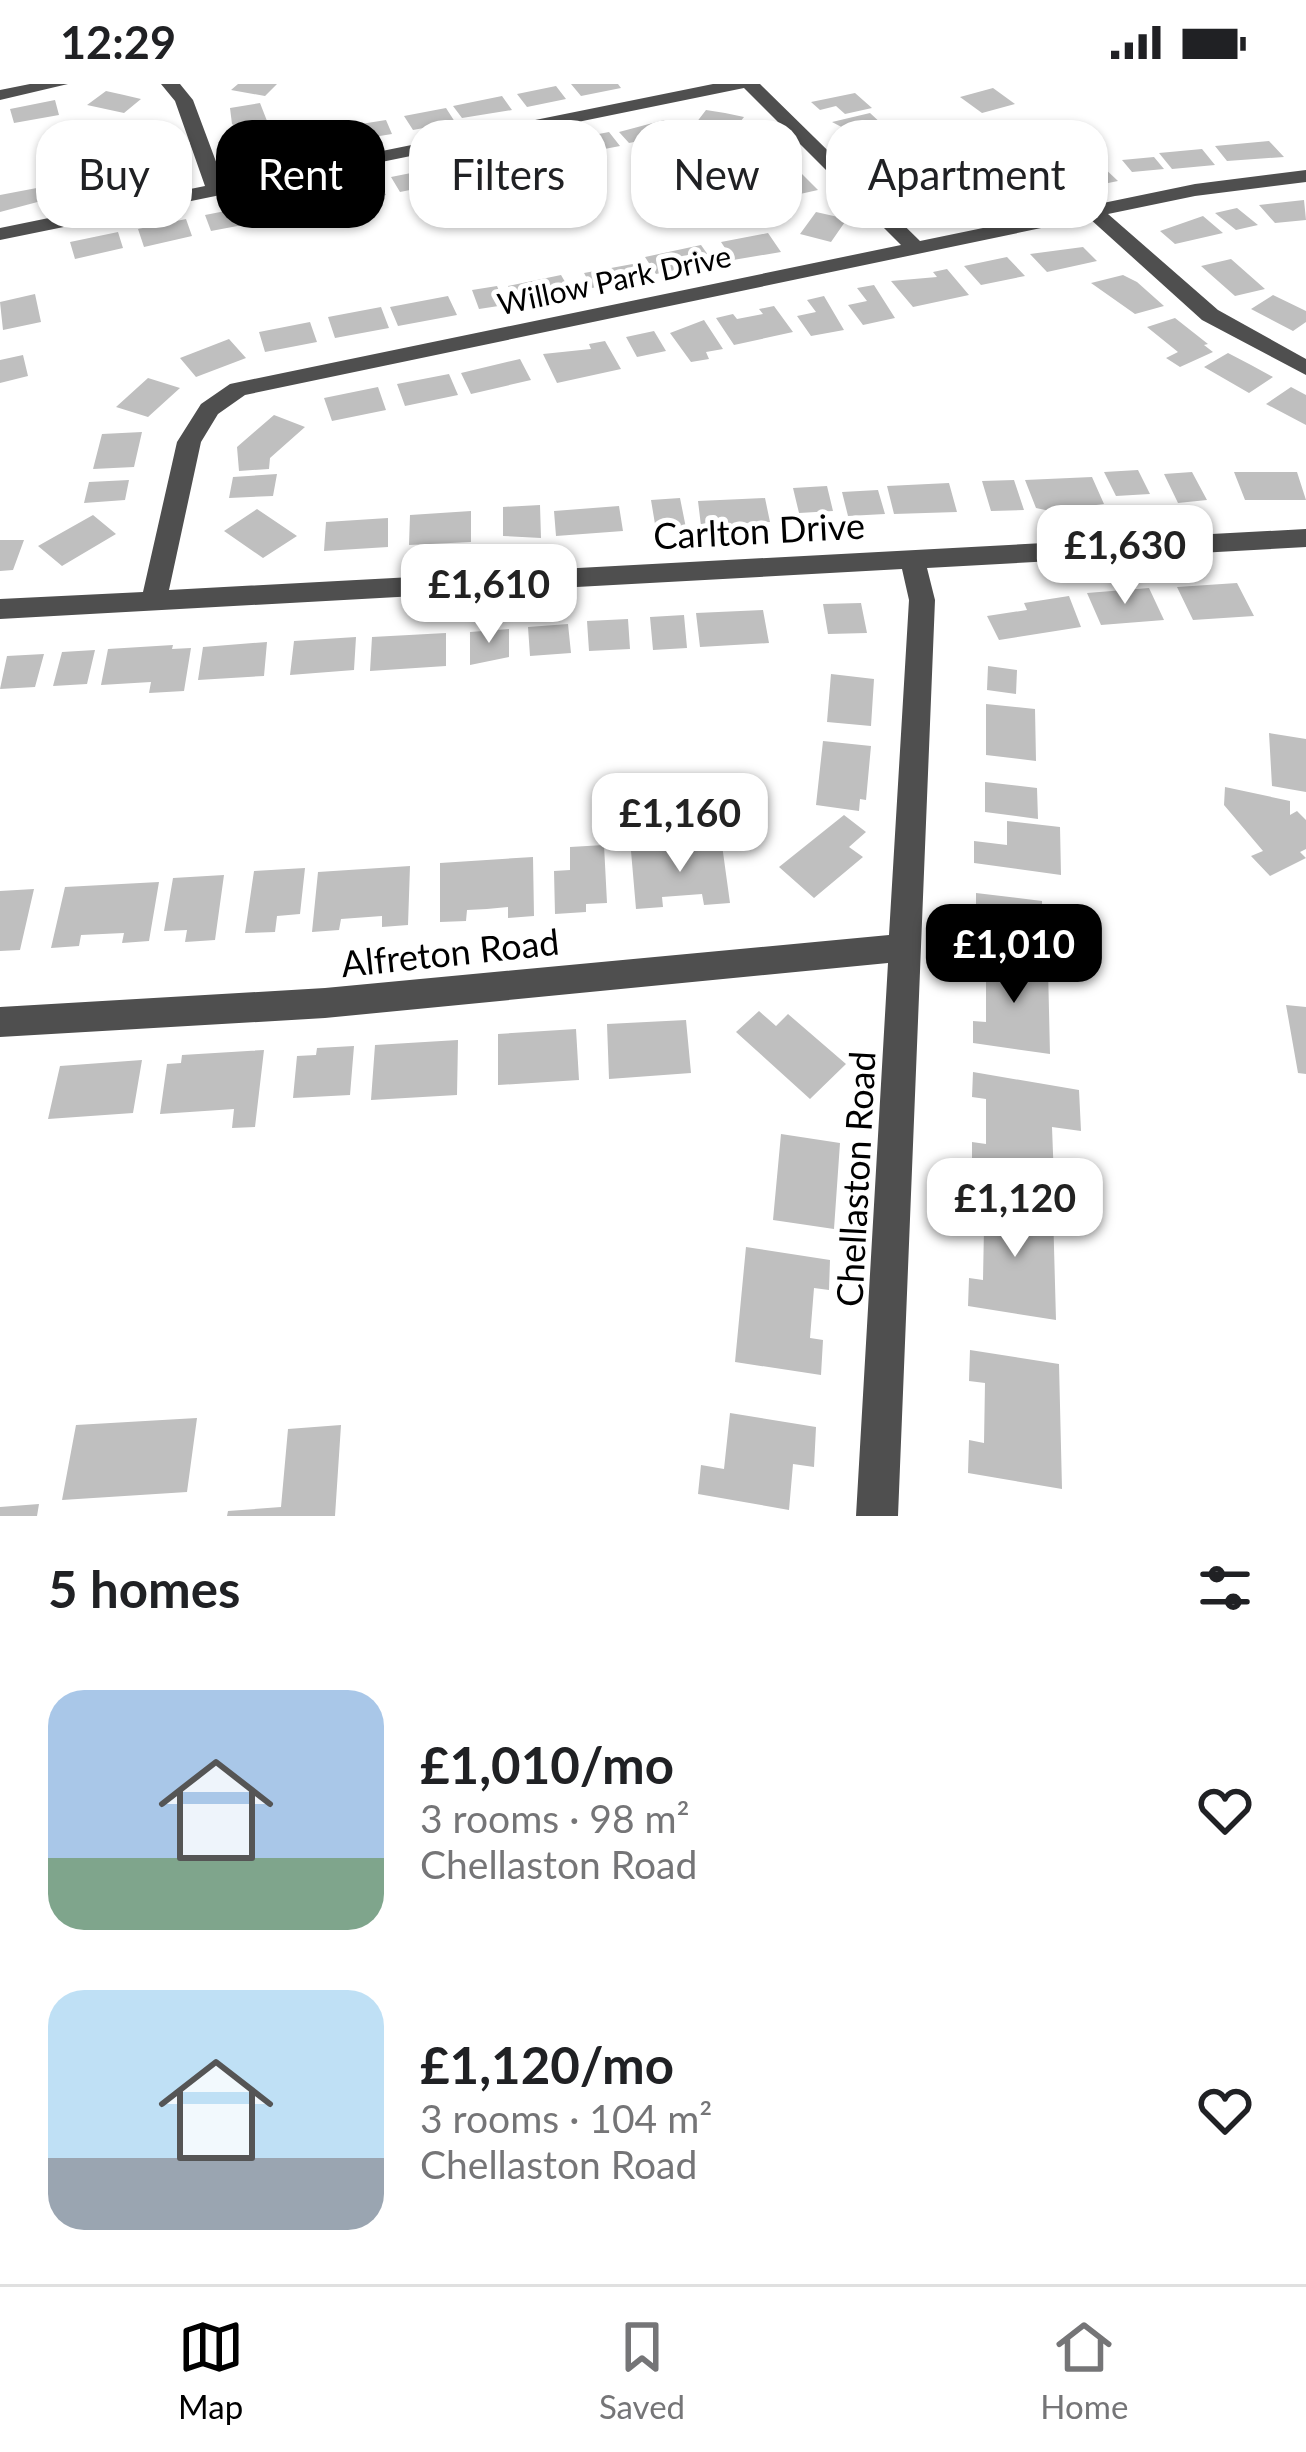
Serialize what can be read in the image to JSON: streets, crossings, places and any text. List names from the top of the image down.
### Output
{
  "streets": {
    "street": [
      "Willow Park Drive",
      "Carlton Drive",
      "Alfreton Road",
      "Chellaston Road"
    ]
  },
  "crossings": [
    ["Willow Park Drive", "Carlton Drive"],
    ["Carlton Drive", "Chellaston Road"],
    ["Alfreton Road", "Chellaston Road"]
  ],
  "page": {
    "status": "12:29",
    "chip": [
      "Buy",
      "Rent",
      "Filters",
      "New",
      "Apartment"
    ],
    "price": [
      "£1,630",
      "£1,610",
      "£1,160",
      "£1,010",
      "£1,120"
    ],
    "heading": "5 homes",
    "list": [
      {
        "name": "£1,010/mo",
        "note": "3 rooms · 98 m² · Chellaston Road"
      },
      {
        "name": "£1,120/mo",
        "note": "3 rooms · 104 m² · Chellaston Road"
      }
    ],
    "tabs": ["Map", "Saved", "Home"]
  }
}
